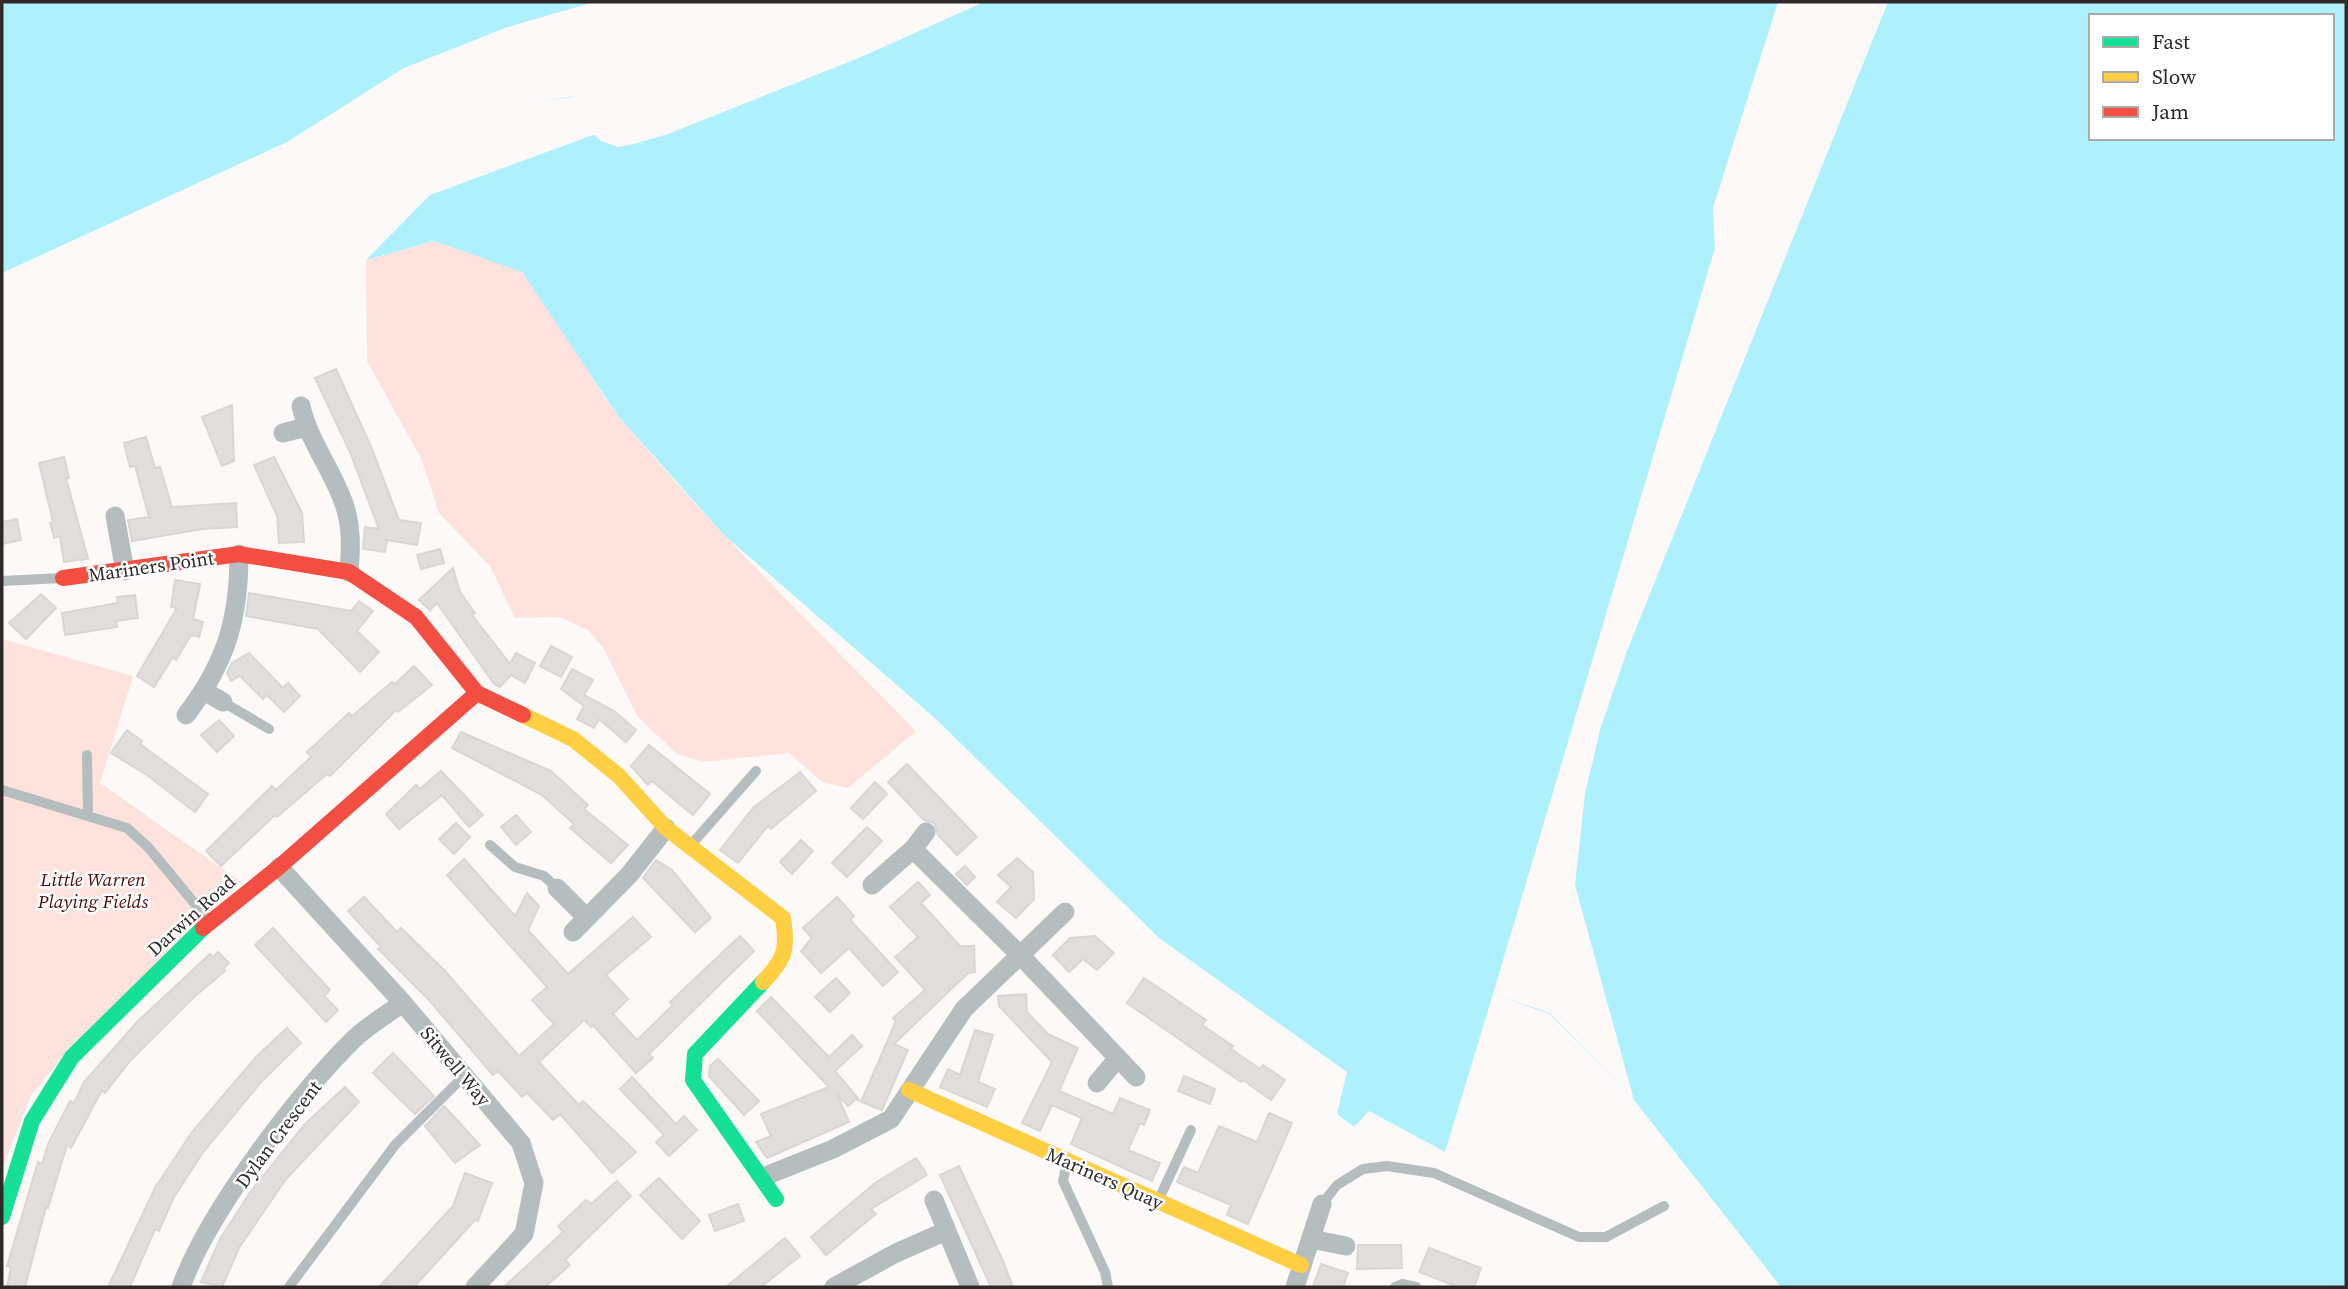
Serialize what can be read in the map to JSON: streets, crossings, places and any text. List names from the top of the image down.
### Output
{
  "streets": {
    "street": [
      "Mariners Point",
      "Darwin Road",
      "Sitwell Way",
      "Dylan Crescent",
      "Mariners Quay"
    ]
  },
  "crossings": [
    ["Mariners Point", "Darwin Road"],
    ["Darwin Road", "Sitwell Way"],
    ["Sitwell Way", "Dylan Crescent"]
  ],
  "parks": ["Little Warren Playing Fields"],
  "legend": ["Fast", "Slow", "Jam"]
}
